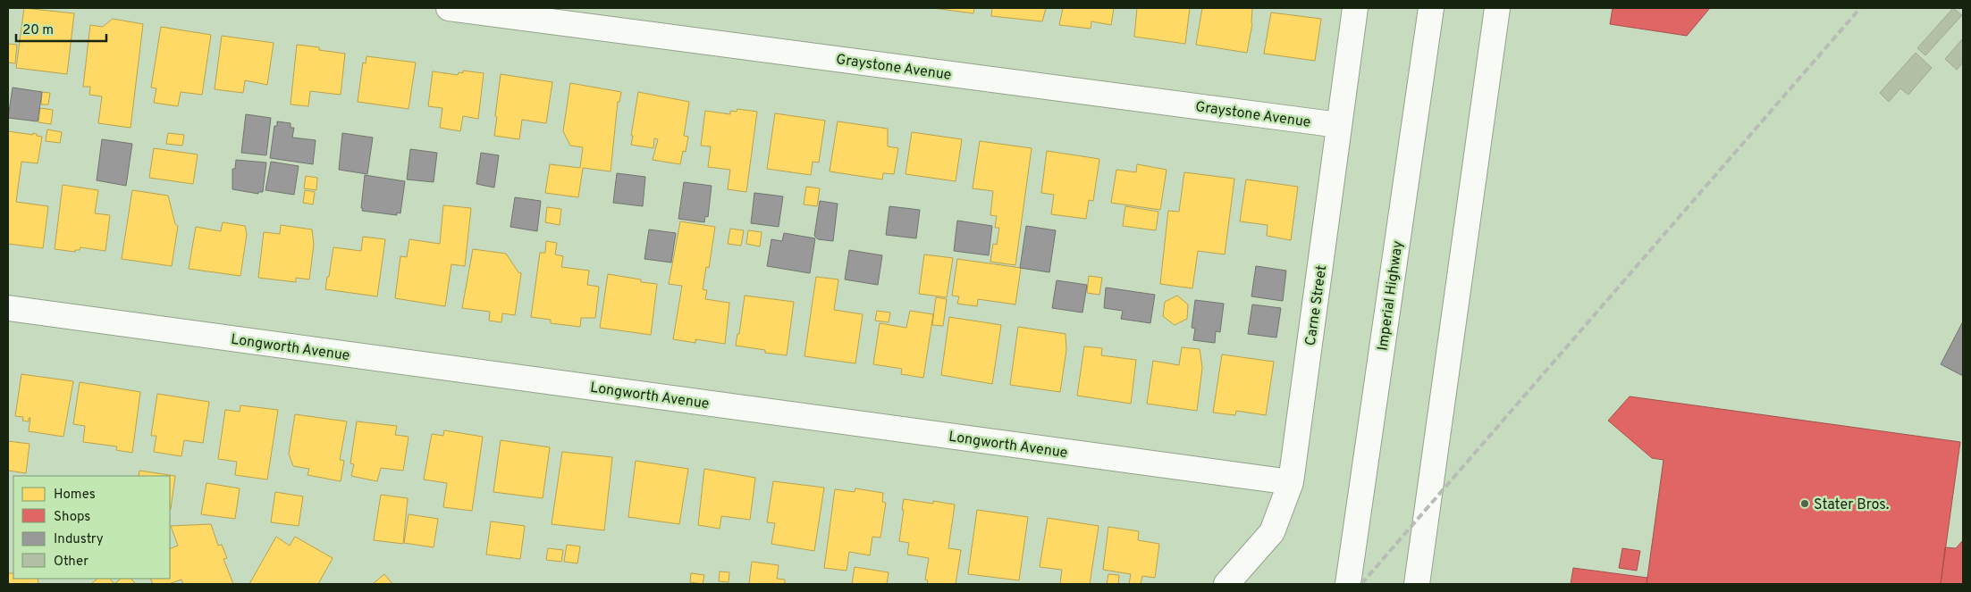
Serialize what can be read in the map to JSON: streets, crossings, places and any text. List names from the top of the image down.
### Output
{
  "streets": {
    "street": [
      "Graystone Avenue",
      "Imperial Highway",
      "Carne Street",
      "Longworth Avenue"
    ]
  },
  "crossings": [
    ["Graystone Avenue", "Carne Street"],
    ["Carne Street", "Longworth Avenue"]
  ],
  "places": ["Stater Bros."],
  "legend": [
    "Homes",
    "Shops",
    "Industry",
    "Other"
  ],
  "scale_bar": "20 m"
}
